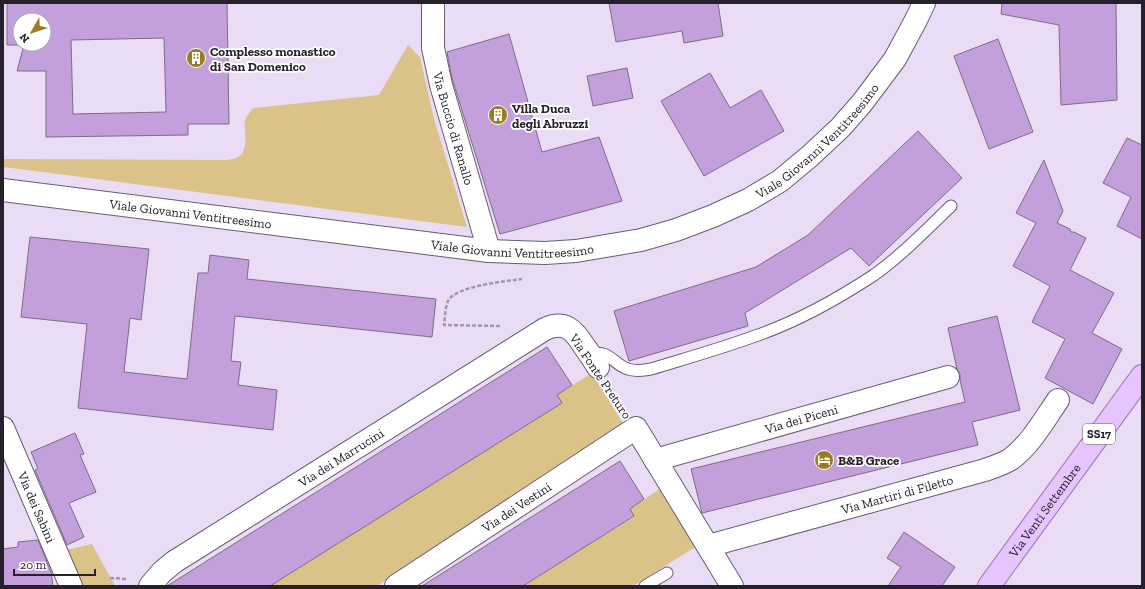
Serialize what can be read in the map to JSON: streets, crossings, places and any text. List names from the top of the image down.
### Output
{
  "streets": {
    "main road": ["SS17", "Via Venti Settembre"],
    "street": [
      "Via Buccio di Ranallo",
      "Viale Giovanni Ventitreesimo",
      "Via Fonte Preturo",
      "Via dei Piceni",
      "Via dei Marrucini",
      "Via Martiri di Filetto",
      "Via dei Sabini",
      "Via dei Vestini"
    ]
  },
  "crossings": [
    ["Via Buccio di Ranallo", "Viale Giovanni Ventitreesimo"],
    ["Via Fonte Preturo", "Via dei Piceni"],
    ["Via Fonte Preturo", "Via dei Marrucini"],
    ["Via Fonte Preturo", "Via Martiri di Filetto"],
    ["Via Fonte Preturo", "Via dei Vestini"]
  ],
  "places": {
    "building": ["Complesso monastico di San Domenico", "Villa Duca degli Abruzzi"],
    "hotel": ["B&B Grace"]
  },
  "scale_bar": "20 m",
  "north": "bottom left"
}
